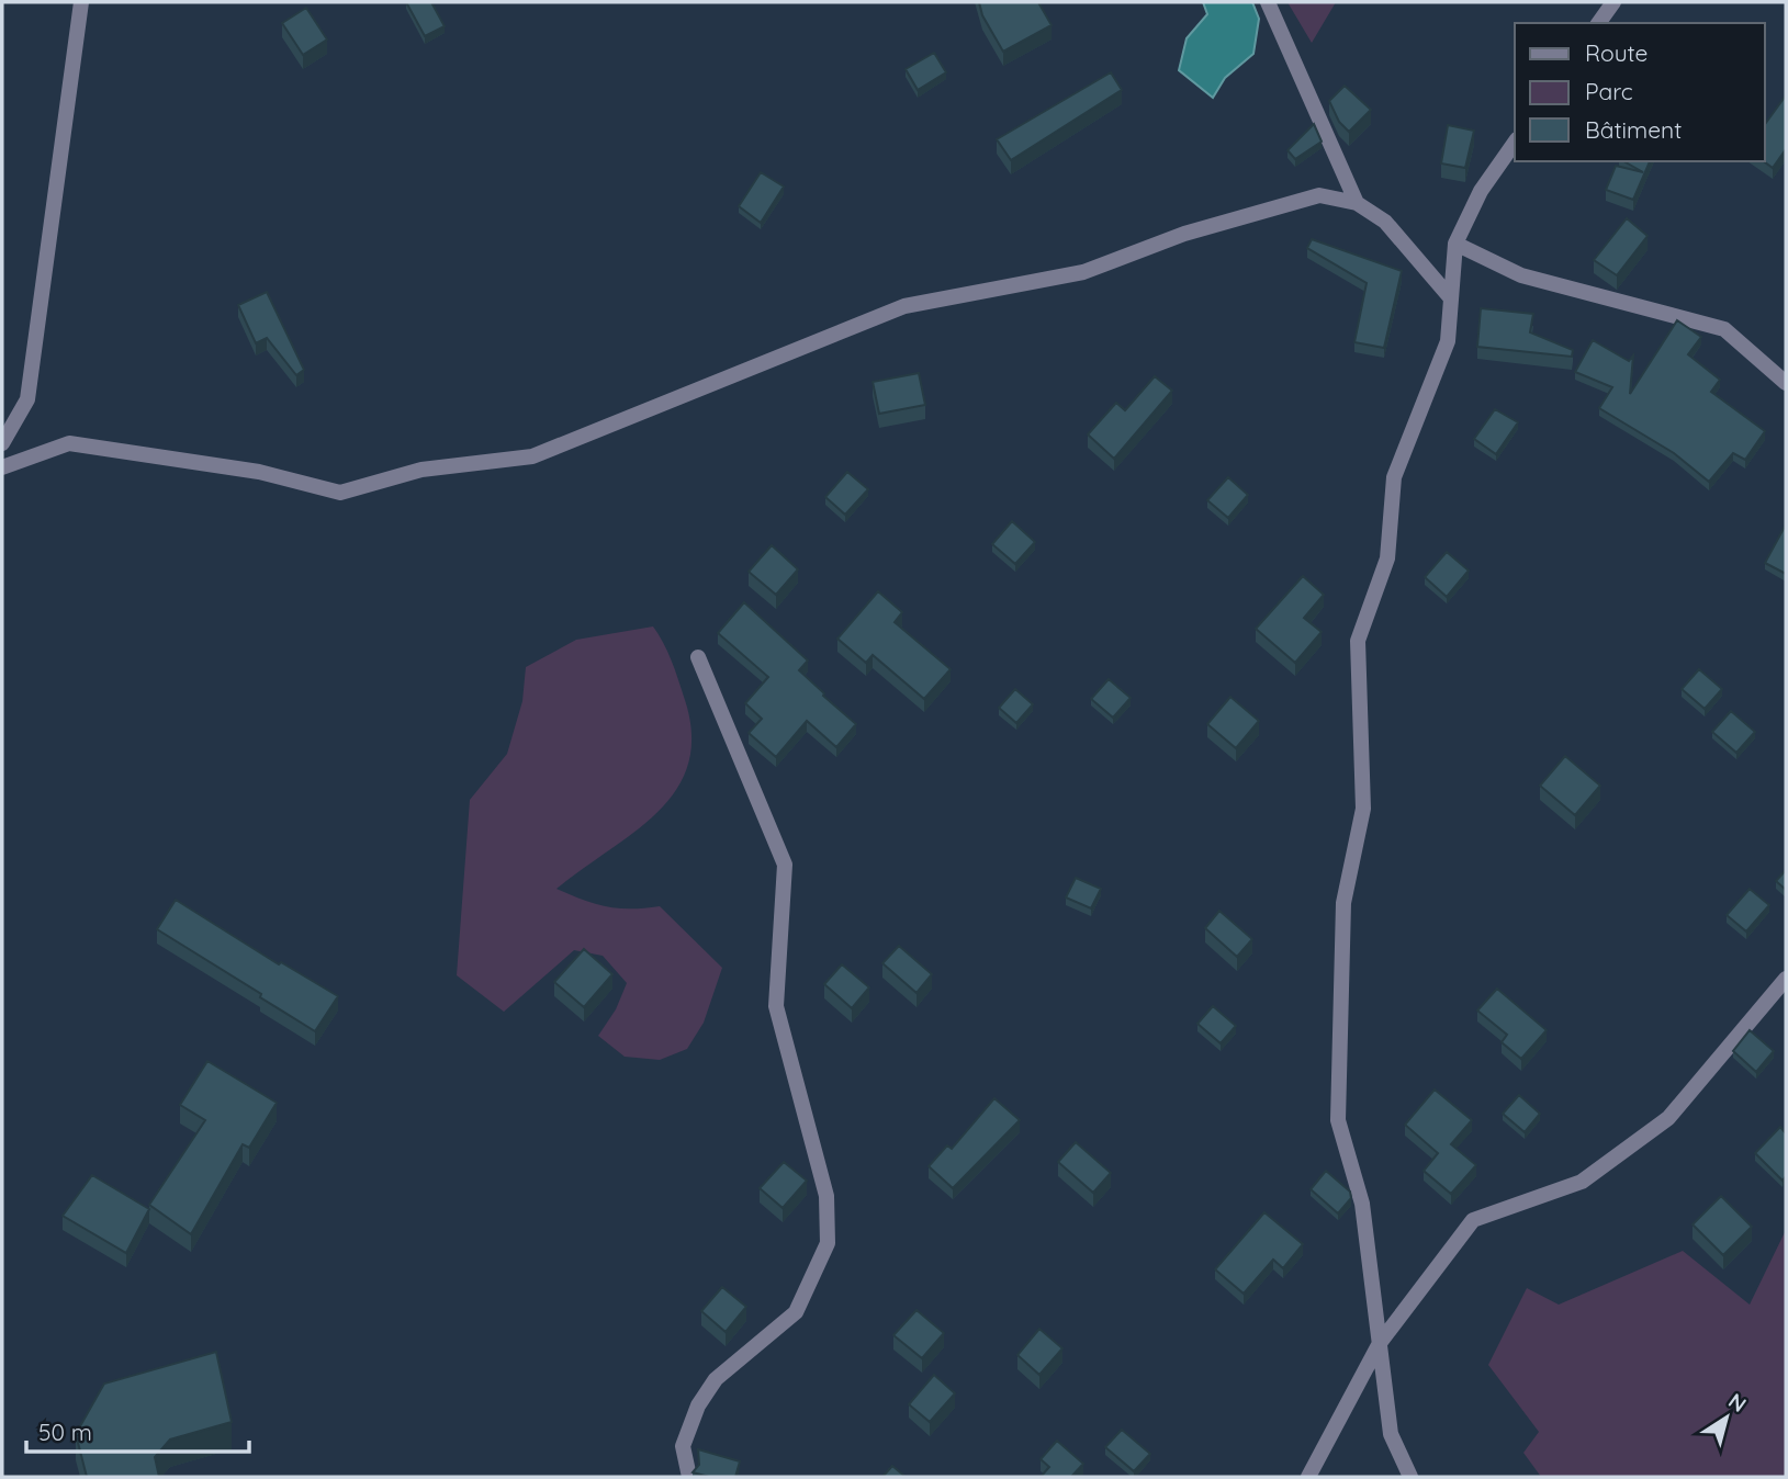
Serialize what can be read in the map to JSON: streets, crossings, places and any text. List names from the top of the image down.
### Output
{
  "legend": ["Route", "Parc", "Bâtiment"],
  "scale_bar": "50 m",
  "north": "top right"
}
